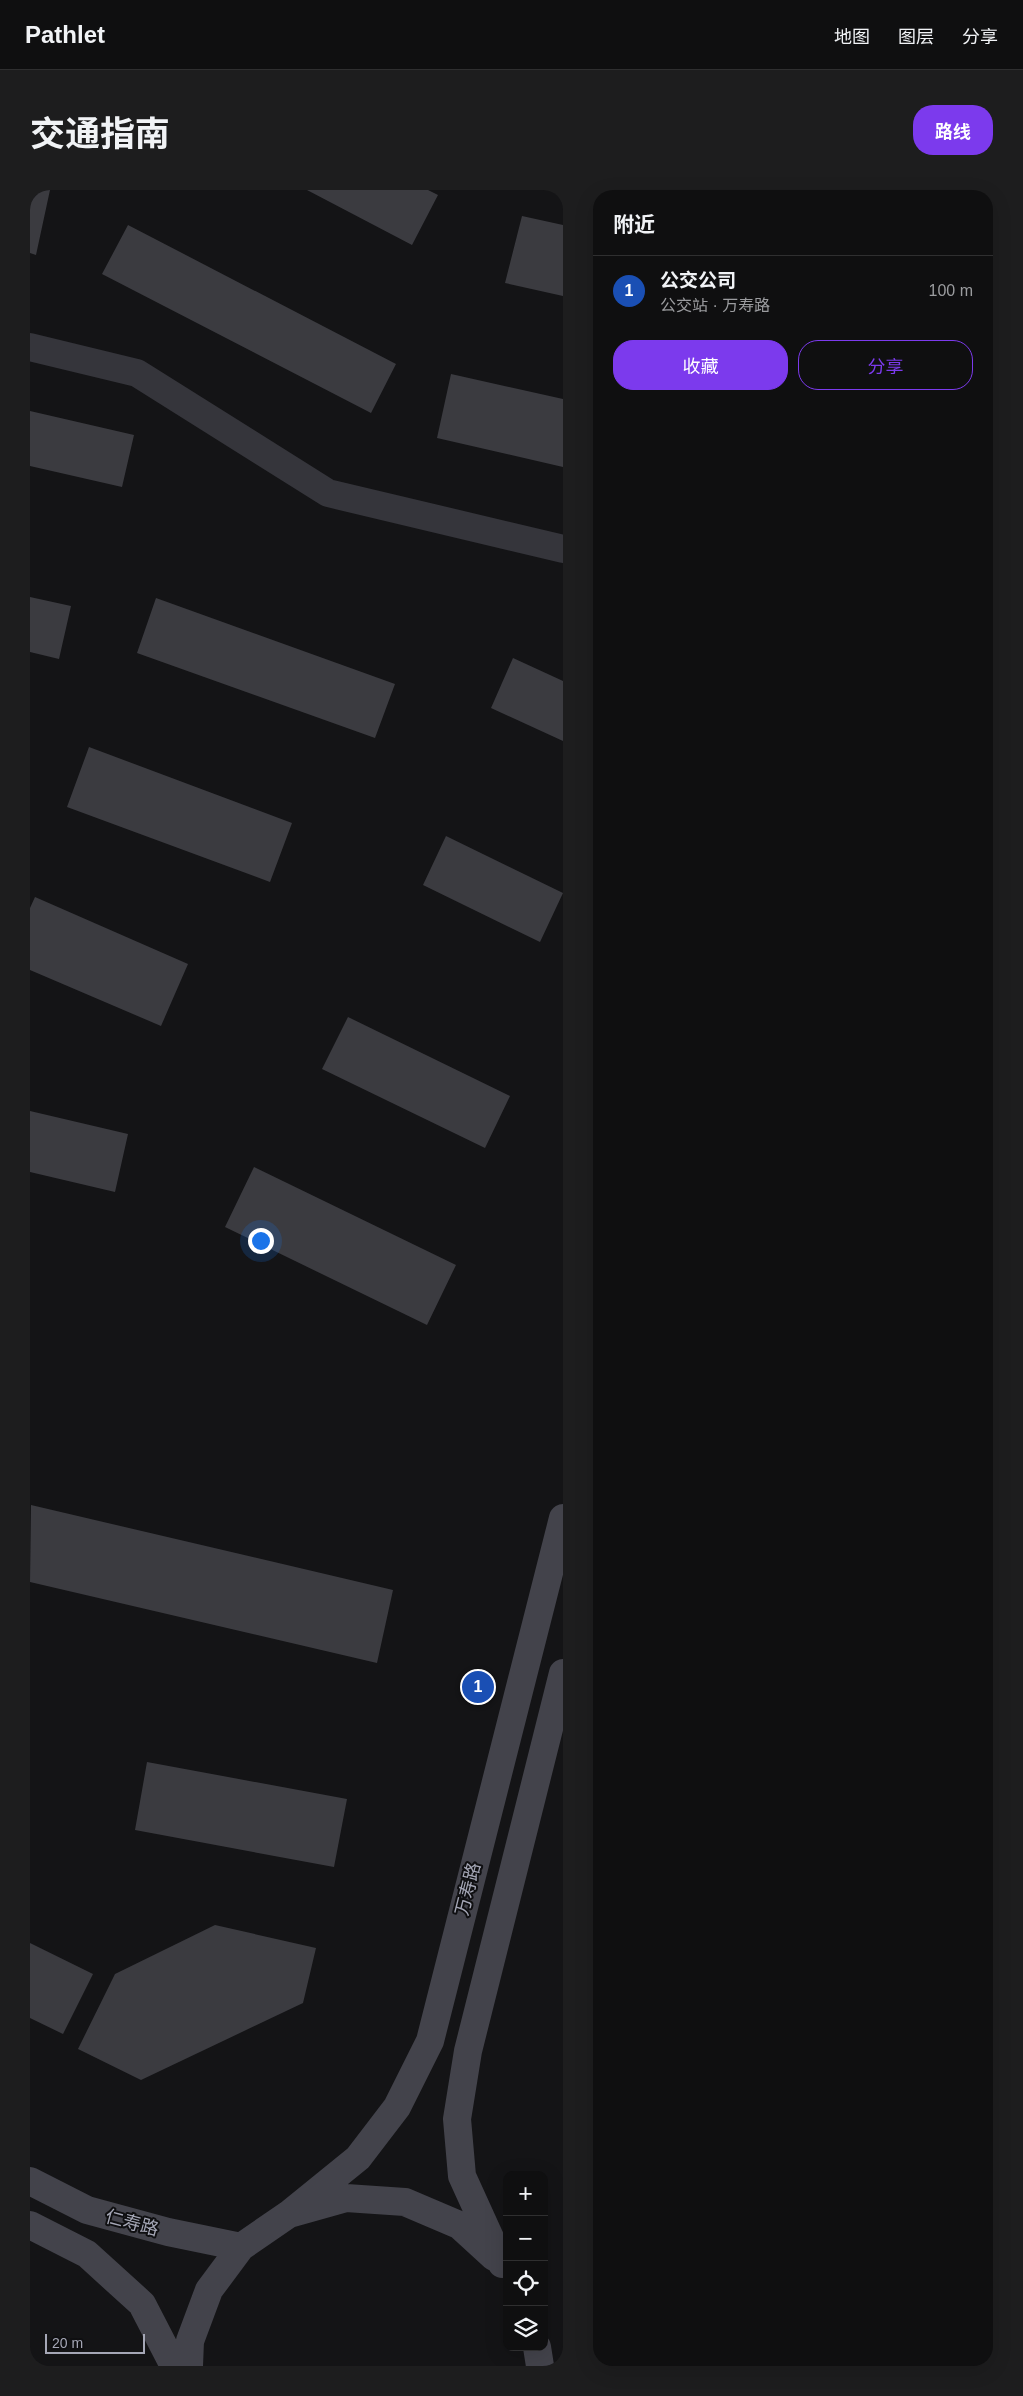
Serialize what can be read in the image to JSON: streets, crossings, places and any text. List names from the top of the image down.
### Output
{
  "streets": {
    "main road": ["万寿路", "仁寿路"]
  },
  "scale_bar": "20 m",
  "page": {
    "header": "Pathlet",
    "nav": ["地图", "图层", "分享"],
    "title": "交通指南",
    "buttons": [
      "路线",
      ["收藏", "分享"]
    ],
    "heading": "附近",
    "list": [
      {
        "mark": "1",
        "name": "公交公司",
        "note": "公交站 · 万寿路",
        "value": "100 m"
      }
    ],
    "pins": "1",
    "map_buttons": ["+", "−"],
    "scale": "20 m"
  }
}
